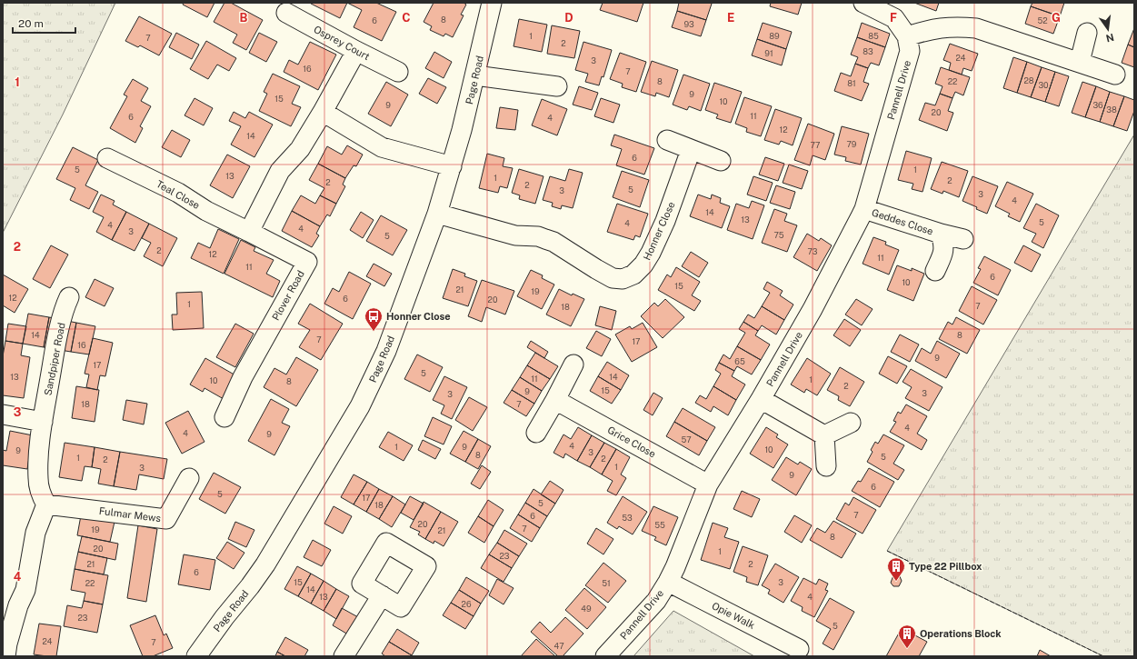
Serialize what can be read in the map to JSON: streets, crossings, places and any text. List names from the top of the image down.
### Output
{
  "streets": {
    "street": [
      "Osprey Court",
      "Page Road",
      "Pannell Drive",
      "Teal Close",
      "Geddes Close",
      "Honner Close",
      "Plover Road",
      "Sandpiper Road",
      "Grice Close",
      "Fulmar Mews",
      "Opie Walk"
    ]
  },
  "crossings": [
    ["Page Road", "Honner Close"],
    ["Pannell Drive", "Geddes Close"],
    ["Pannell Drive", "Grice Close"],
    ["Pannell Drive", "Opie Walk"],
    ["Teal Close", "Plover Road"],
    ["Sandpiper Road", "Fulmar Mews"]
  ],
  "places": {
    "bus stop": ["Honner Close"],
    "building": ["Type 22 Pillbox", "Operations Block"]
  },
  "house_numbers": [
    "8",
    "6",
    "52",
    "93",
    "1",
    "89",
    "85",
    "7",
    "2",
    "83",
    "91",
    "24",
    "3",
    "16",
    "7",
    "28",
    "8",
    "22",
    "81",
    "30",
    "9",
    "15",
    "10",
    "9",
    "36",
    "38",
    "20",
    "11",
    "6",
    "4",
    "12",
    "14",
    "79",
    "77",
    "6",
    "5",
    "1",
    "13",
    "1",
    "2",
    "2",
    "2",
    "5",
    "3",
    "3",
    "4",
    "14",
    "13",
    "5",
    "4",
    "4",
    "4",
    "3",
    "75",
    "5",
    "2",
    "73",
    "12",
    "11",
    "11",
    "6",
    "10",
    "15",
    "21",
    "19",
    "12",
    "6",
    "20",
    "1",
    "7",
    "18",
    "14",
    "8",
    "7",
    "17",
    "16",
    "9",
    "65",
    "17",
    "5",
    "13",
    "14",
    "11",
    "1",
    "10",
    "8",
    "2",
    "15",
    "9",
    "3",
    "3",
    "18",
    "7",
    "4",
    "4",
    "9",
    "57",
    "4",
    "1",
    "9",
    "10",
    "9",
    "3",
    "8",
    "5",
    "1",
    "2",
    "2",
    "1",
    "3",
    "9",
    "6",
    "5",
    "17",
    "5",
    "18",
    "7",
    "6",
    "53",
    "20",
    "55",
    "7",
    "19",
    "21",
    "8",
    "20",
    "1",
    "23",
    "21",
    "2",
    "6",
    "15",
    "3",
    "22",
    "51",
    "14",
    "13",
    "4",
    "26",
    "49",
    "23",
    "5",
    "24",
    "7",
    "47"
  ],
  "scale_bar": "20 m",
  "north": "bottom",
  "grid": {
    "columns": [
      "B",
      "C",
      "D",
      "E",
      "F",
      "G"
    ],
    "rows": [
      "1",
      "2",
      "3",
      "4"
    ]
  }
}
